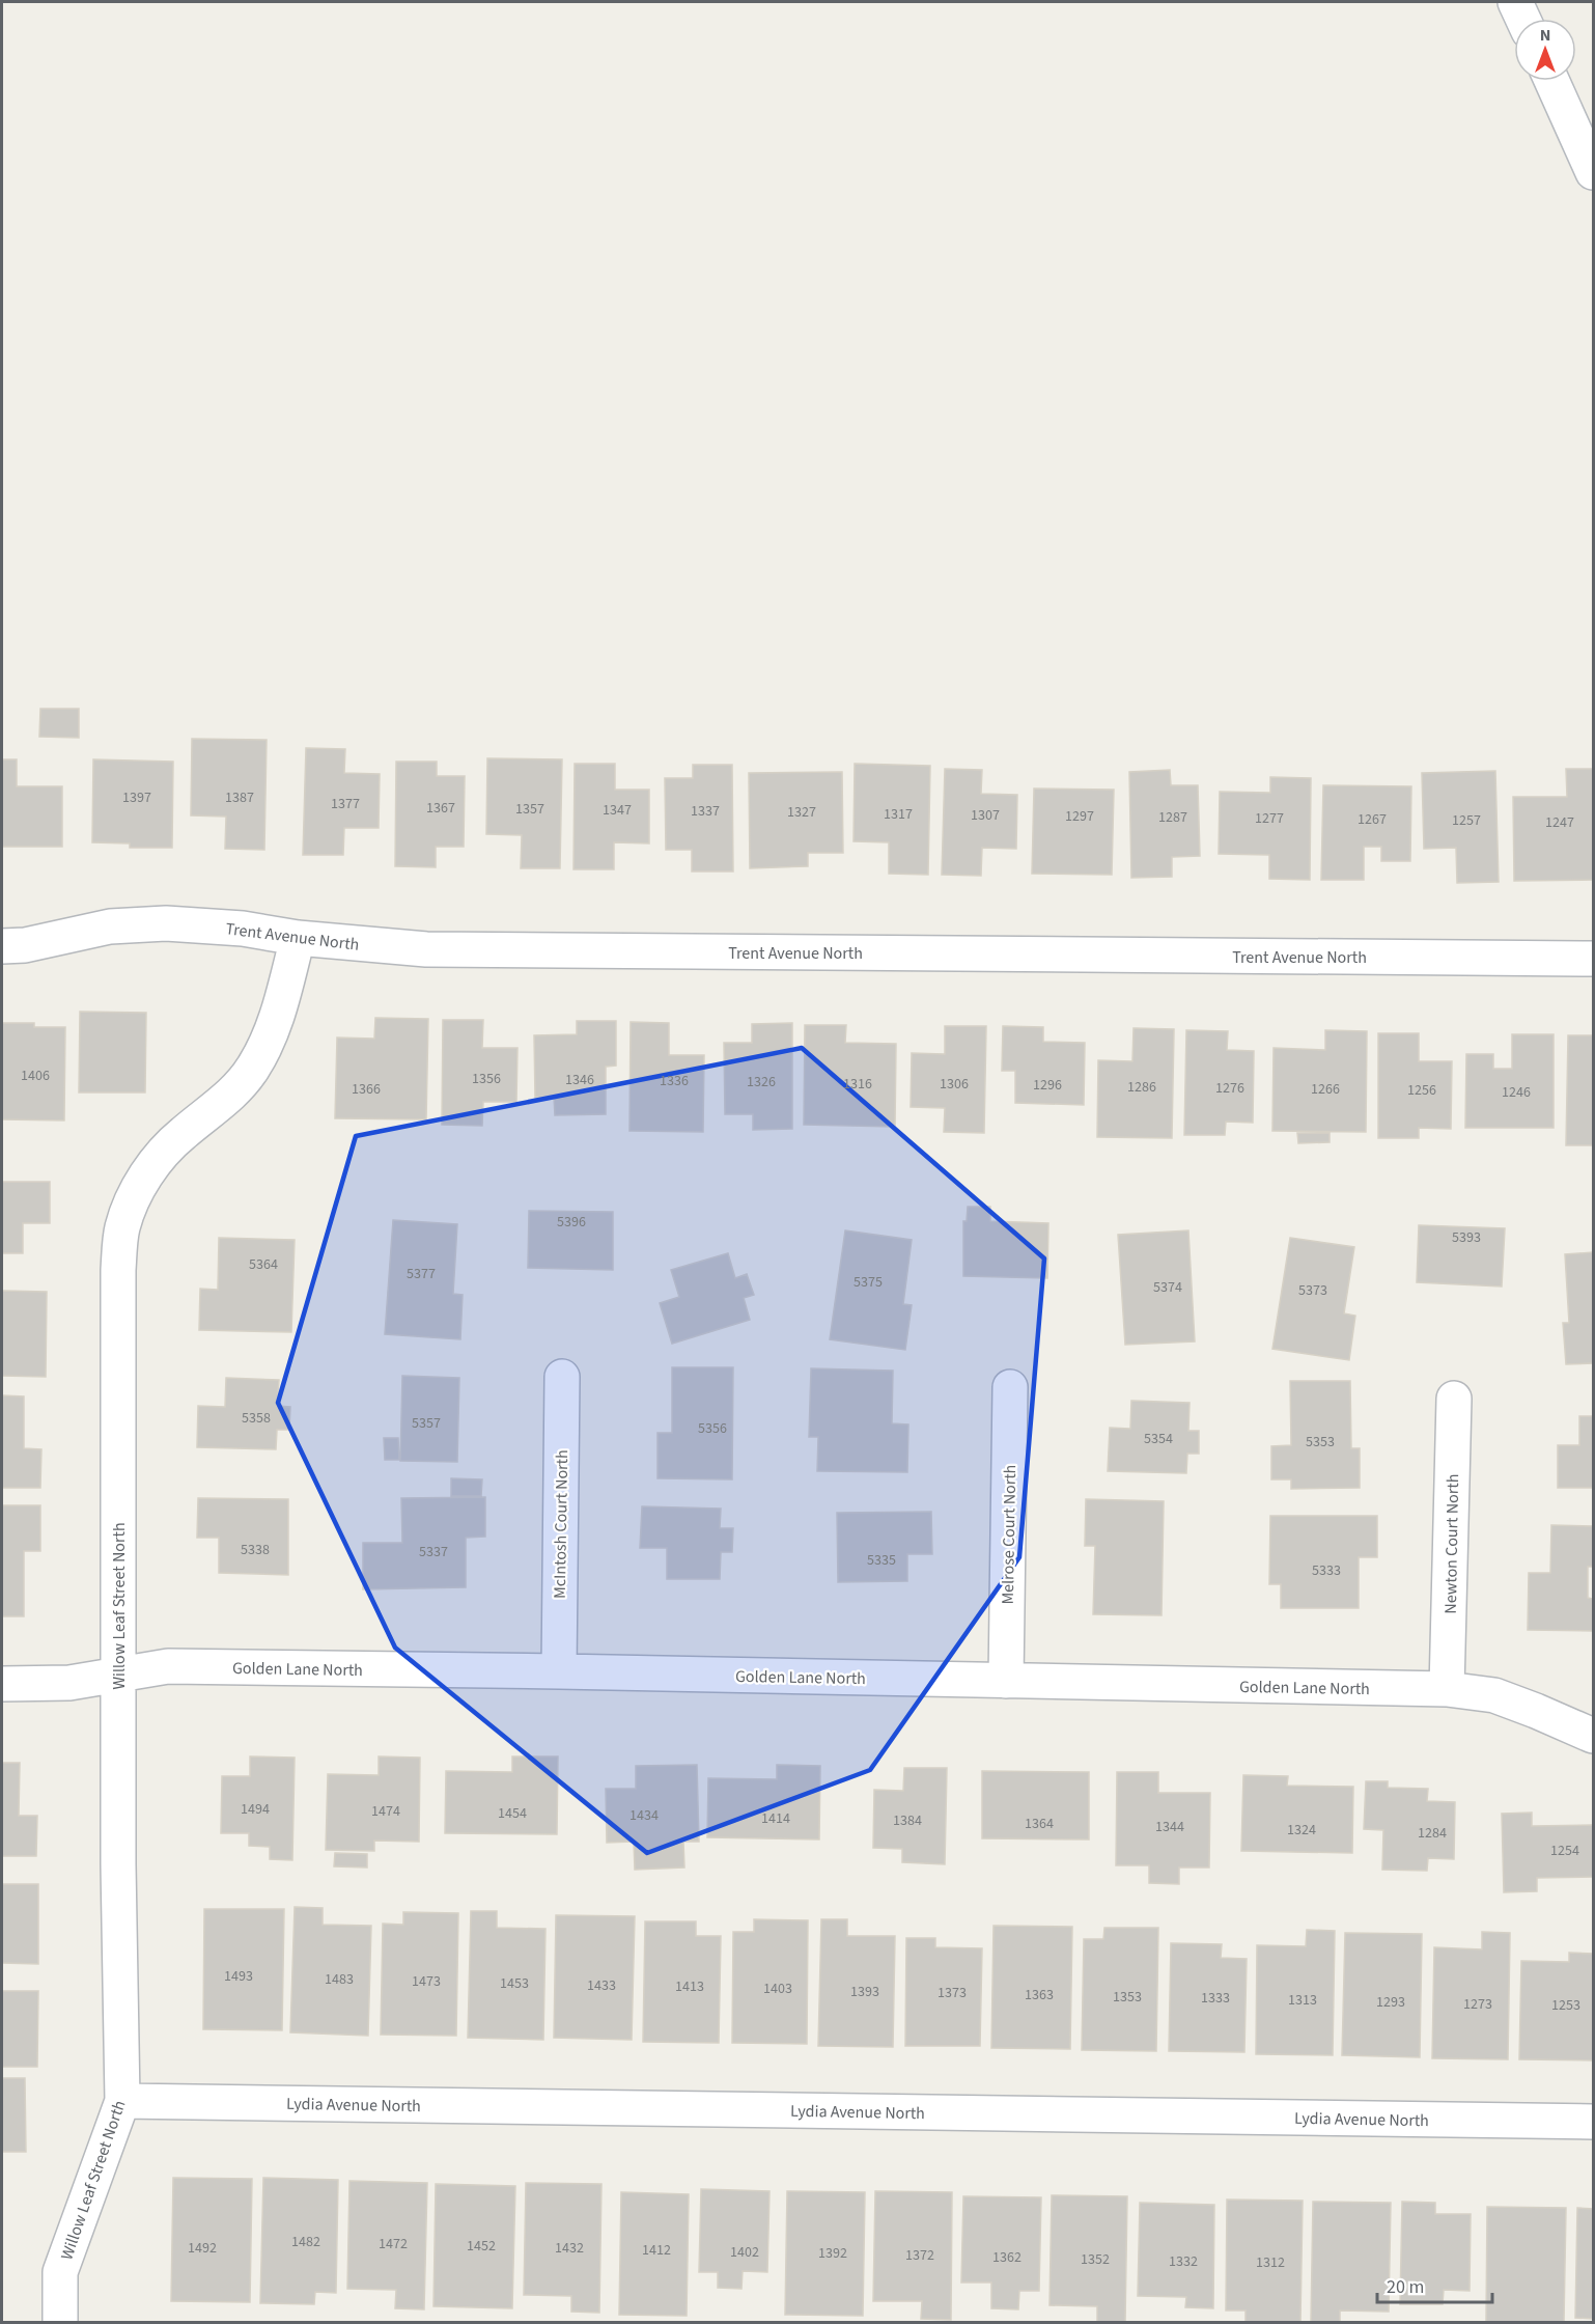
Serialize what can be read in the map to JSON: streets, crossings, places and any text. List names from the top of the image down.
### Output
{
  "streets": {
    "street": [
      "Trent Avenue North",
      "McIntosh Court North",
      "Melrose Court North",
      "Newton Court North",
      "Willow Leaf Street North",
      "Golden Lane North",
      "Lydia Avenue North"
    ]
  },
  "crossings": [
    ["Trent Avenue North", "Willow Leaf Street North"],
    ["McIntosh Court North", "Golden Lane North"],
    ["Melrose Court North", "Golden Lane North"],
    ["Newton Court North", "Golden Lane North"],
    ["Willow Leaf Street North", "Golden Lane North"],
    ["Willow Leaf Street North", "Lydia Avenue North"]
  ],
  "house_numbers": [
    "1397",
    "1387",
    "1377",
    "1367",
    "1357",
    "1347",
    "1337",
    "1327",
    "1317",
    "1307",
    "1297",
    "1287",
    "1277",
    "1267",
    "1257",
    "1247",
    "1406",
    "1356",
    "1346",
    "1336",
    "1326",
    "1316",
    "1306",
    "1296",
    "1286",
    "1276",
    "1366",
    "1266",
    "1256",
    "1246",
    "5396",
    "5393",
    "5364",
    "5377",
    "5375",
    "5374",
    "5373",
    "5358",
    "5357",
    "5356",
    "5354",
    "5353",
    "5338",
    "5337",
    "5335",
    "5333",
    "1494",
    "1474",
    "1454",
    "1434",
    "1414",
    "1384",
    "1364",
    "1344",
    "1324",
    "1284",
    "1254",
    "1493",
    "1483",
    "1473",
    "1453",
    "1433",
    "1413",
    "1403",
    "1393",
    "1373",
    "1363",
    "1353",
    "1333",
    "1313",
    "1293",
    "1273",
    "1253",
    "1482",
    "1472",
    "1452",
    "1492",
    "1432",
    "1412",
    "1402",
    "1392",
    "1372",
    "1362",
    "1352",
    "1332",
    "1312"
  ],
  "scale_bar": "20 m",
  "north": "top"
}
